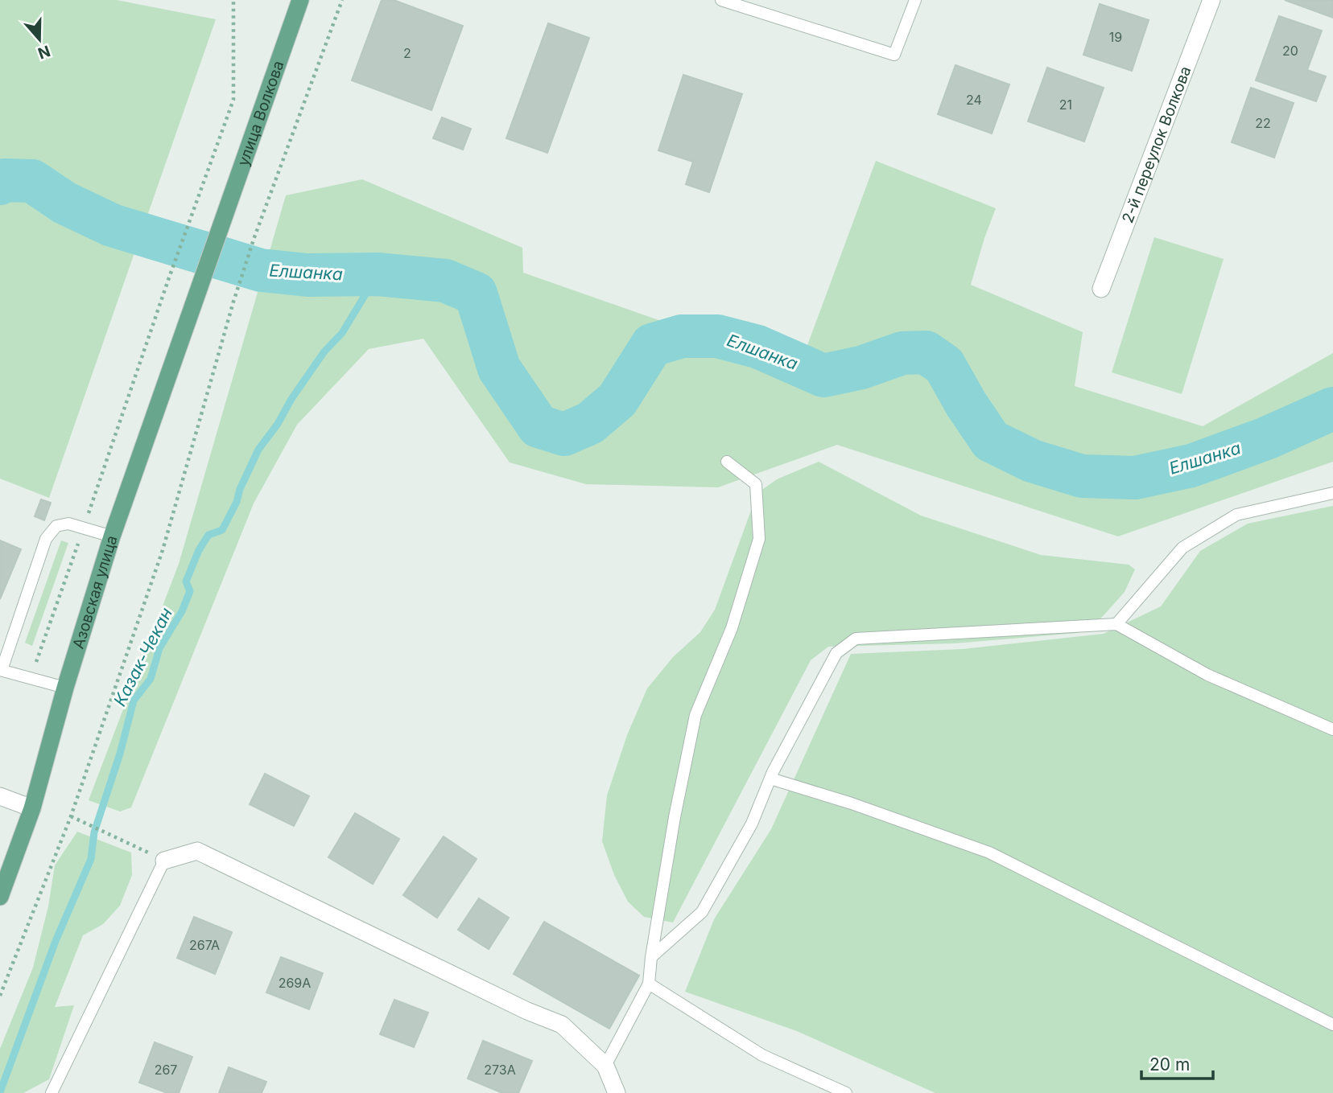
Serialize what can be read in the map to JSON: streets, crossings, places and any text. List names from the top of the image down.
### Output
{
  "streets": {
    "main road": ["улица Волкова", "Азовская улица"],
    "street": ["2-й переулок Волкова"]
  },
  "crossings": [
    ["улица Волкова", "Азовская улица"]
  ],
  "water": ["Елшанка", "Казак-Чекан"],
  "house_numbers": [
    "19",
    "20",
    "2",
    "24",
    "21",
    "22",
    "267А",
    "269А",
    "267",
    "273А"
  ],
  "scale_bar": "20 m",
  "north": "bottom"
}
